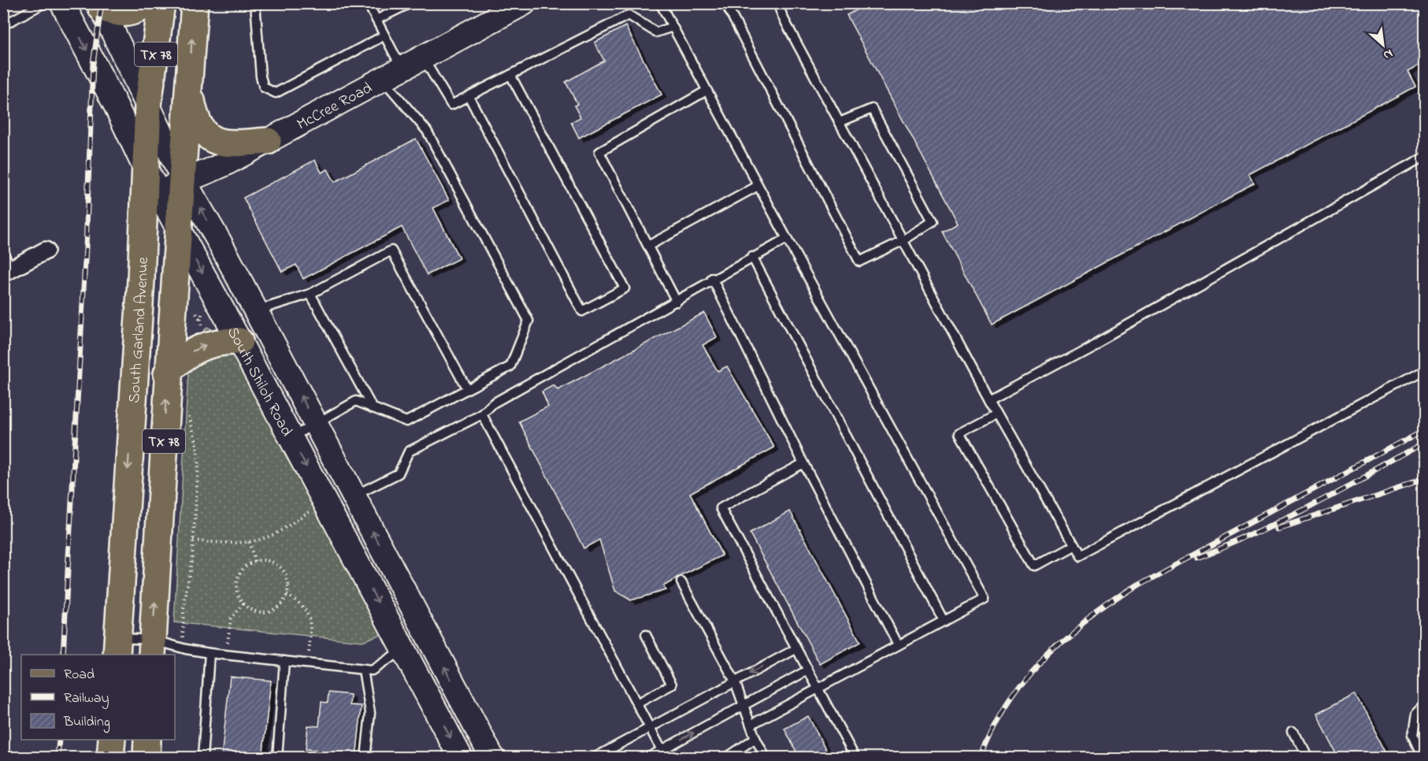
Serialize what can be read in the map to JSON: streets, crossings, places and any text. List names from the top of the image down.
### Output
{
  "streets": {
    "main road": [
      "TX 78",
      "McCree Road",
      "South Garland Avenue",
      "South Shiloh Road"
    ]
  },
  "crossings": [
    ["TX 78", "McCree Road"],
    ["TX 78", "South Shiloh Road"],
    ["McCree Road", "South Garland Avenue"],
    ["McCree Road", "South Shiloh Road"],
    ["South Garland Avenue", "South Shiloh Road"]
  ],
  "legend": ["Road", "Railway", "Building"],
  "north": "bottom right"
}
